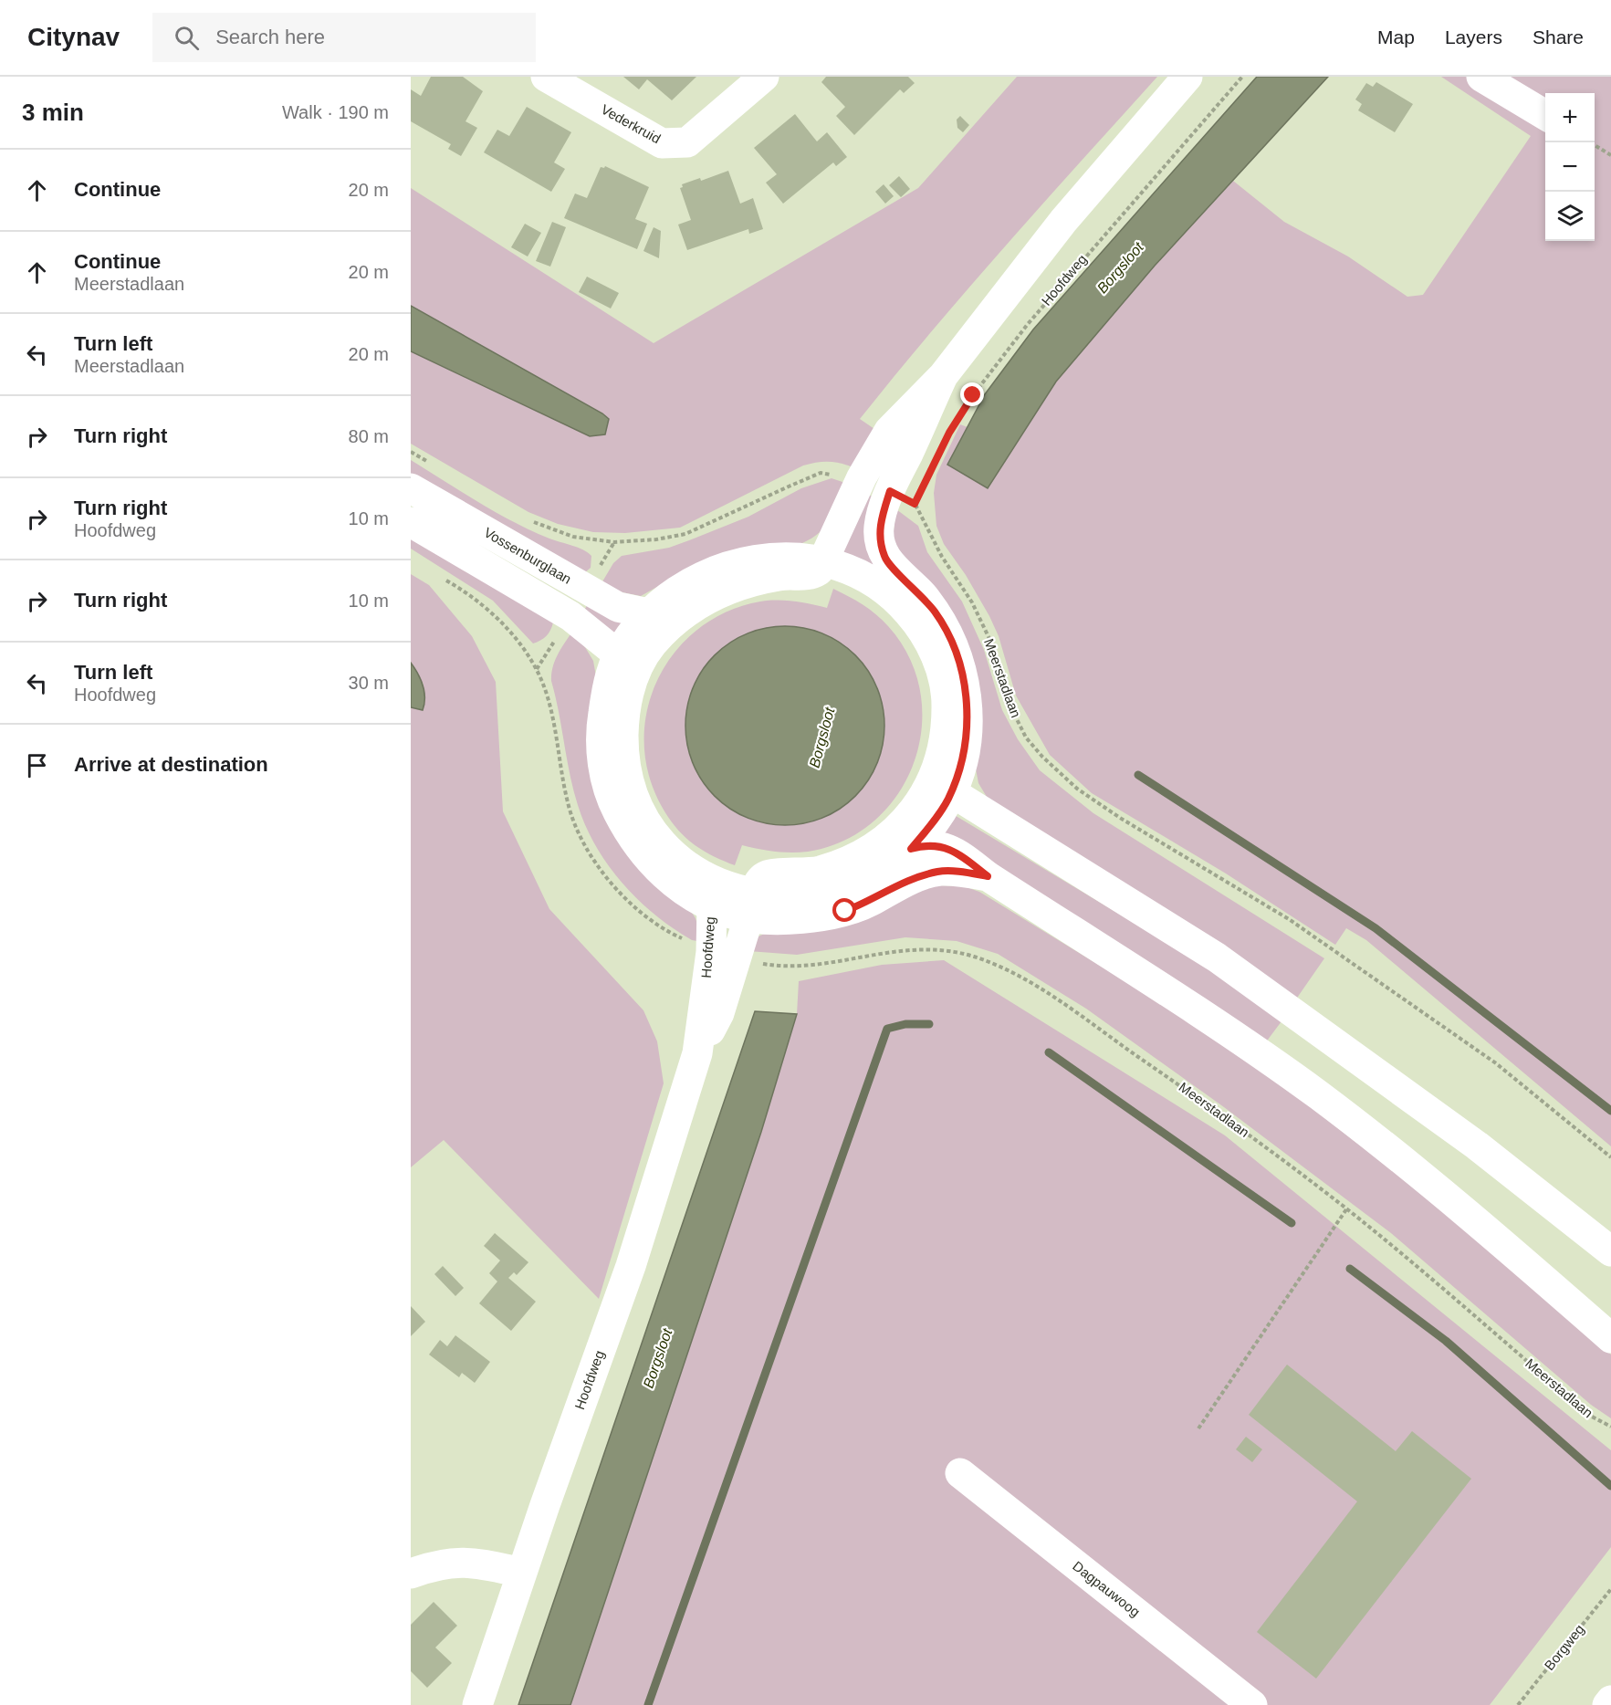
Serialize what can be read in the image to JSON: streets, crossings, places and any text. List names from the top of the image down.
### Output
{
  "streets": {
    "main road": [
      "Vederkruid",
      "Hoofdweg",
      "Vossenburglaan",
      "Dagpauwoog"
    ],
    "path": ["Meerstadlaan", "Borgweg"]
  },
  "water": ["Borgsloot"],
  "page": {
    "header": "Citynav",
    "search": "Search here",
    "nav": ["Map", "Layers", "Share"],
    "heading": ["3 min", "Walk · 190 m"],
    "map_buttons": ["+", "−"],
    "list": [
      ["Continue", "20 m"],
      ["Continue", "Meerstadlaan", "20 m"],
      ["Turn left", "Meerstadlaan", "20 m"],
      ["Turn right", "80 m"],
      ["Turn right", "Hoofdweg", "10 m"],
      ["Turn right", "10 m"],
      ["Turn left", "Hoofdweg", "30 m"],
      "Arrive at destination"
    ]
  }
}
